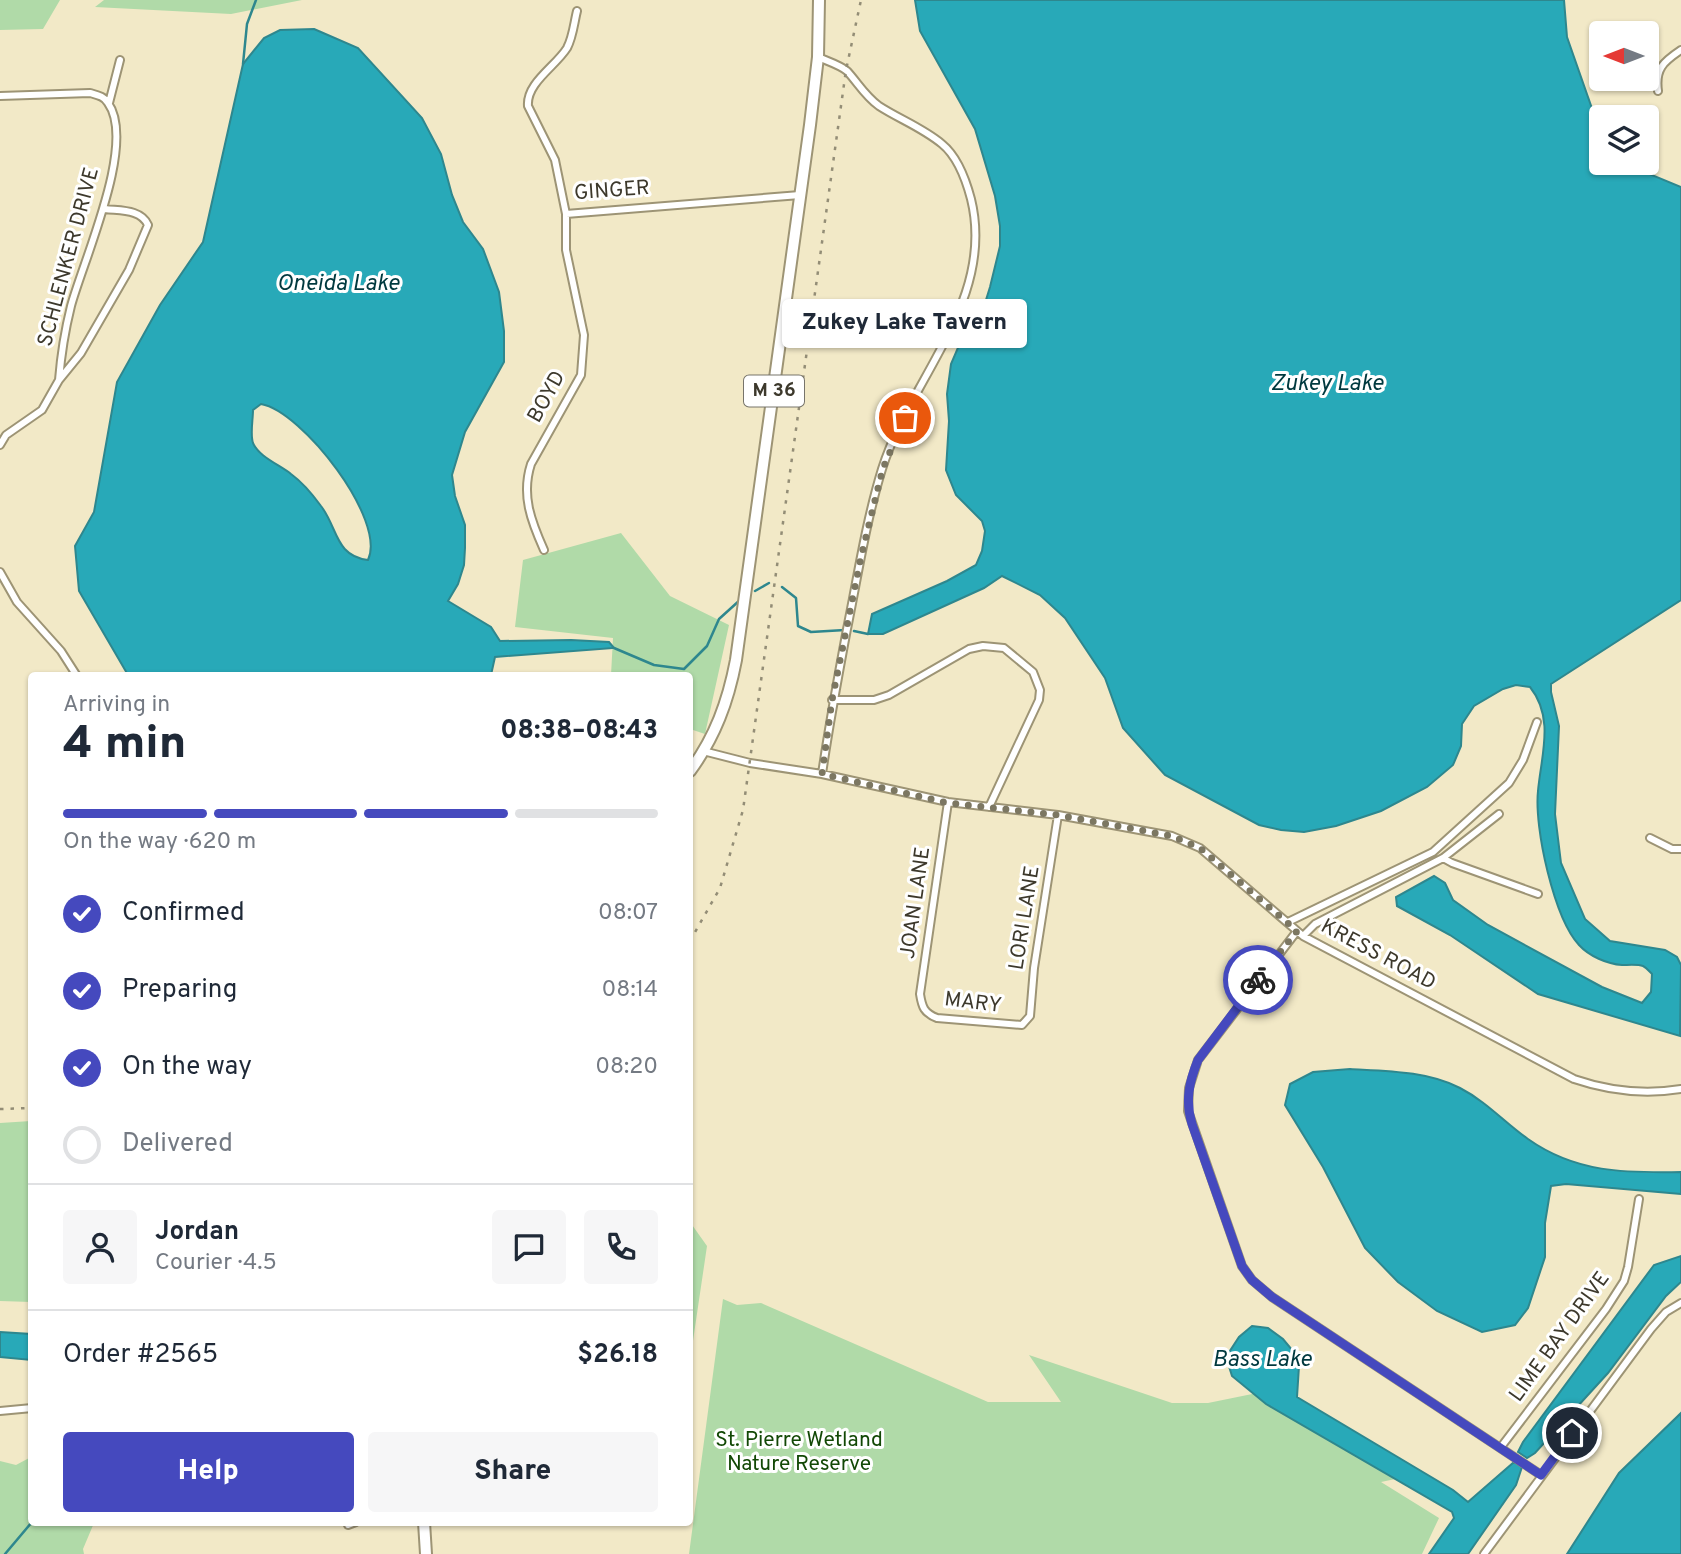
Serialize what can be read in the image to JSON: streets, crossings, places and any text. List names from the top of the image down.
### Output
{
  "streets": {
    "main road": ["M 36"],
    "street": [
      "GINGER",
      "SCHLENKER DRIVE",
      "BOYD",
      "JOAN LANE",
      "LORI LANE",
      "KRESS ROAD",
      "MARY",
      "LIME BAY DRIVE"
    ]
  },
  "crossings": [
    ["GINGER", "M 36"],
    ["GINGER", "BOYD"],
    ["M 36", "KRESS ROAD"],
    ["JOAN LANE", "KRESS ROAD"],
    ["JOAN LANE", "MARY"],
    ["LORI LANE", "KRESS ROAD"],
    ["LORI LANE", "MARY"]
  ],
  "water": ["Oneida Lake", "Zukey Lake", "Bass Lake"],
  "parks": ["St. Pierre Wetland Nature Reserve"],
  "places": ["Zukey Lake Tavern"],
  "north": "left",
  "page": {
    "bubble": "Zukey Lake Tavern",
    "heading": ["4 min", "Arriving in", "08:38–08:43"],
    "panel": [
      "Jordan",
      "Courier · 4.5",
      "Order #2565",
      "$26.18"
    ],
    "bar": "On the way · 620 m",
    "list": [
      ["Confirmed", "08:07"],
      ["Preparing", "08:14"],
      ["On the way", "08:20"],
      "Delivered"
    ],
    "buttons": ["Help", "Share"]
  }
}
